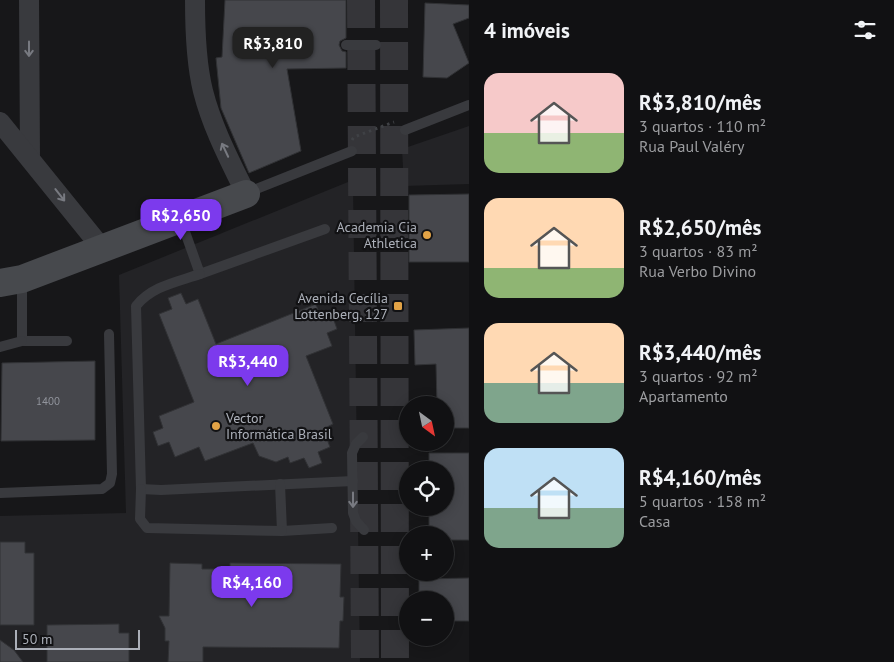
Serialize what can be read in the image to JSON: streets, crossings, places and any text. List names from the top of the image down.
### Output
{
  "places": {
    "other": ["Academia Cia Athletica", "Vector Informática Brasil"],
    "transit": ["Avenida Cecília Lottenberg, 127"]
  },
  "house_numbers": ["1400"],
  "scale_bar": "50 m",
  "north": "bottom right",
  "page": {
    "heading": "4 imóveis",
    "price": [
      "R$3,810",
      "R$2,650",
      "R$3,440",
      "R$4,160"
    ],
    "list": [
      {
        "name": "R$3,810/mês",
        "note": "3 quartos · 110 m² · Rua Paul Valéry"
      },
      {
        "name": "R$2,650/mês",
        "note": "3 quartos · 83 m² · Rua Verbo Divino"
      },
      {
        "name": "R$3,440/mês",
        "note": "3 quartos · 92 m² · Apartamento"
      },
      {
        "name": "R$4,160/mês",
        "note": "5 quartos · 158 m² · Casa"
      }
    ],
    "map_buttons": ["+", "−"],
    "scale": "50 m"
  }
}
